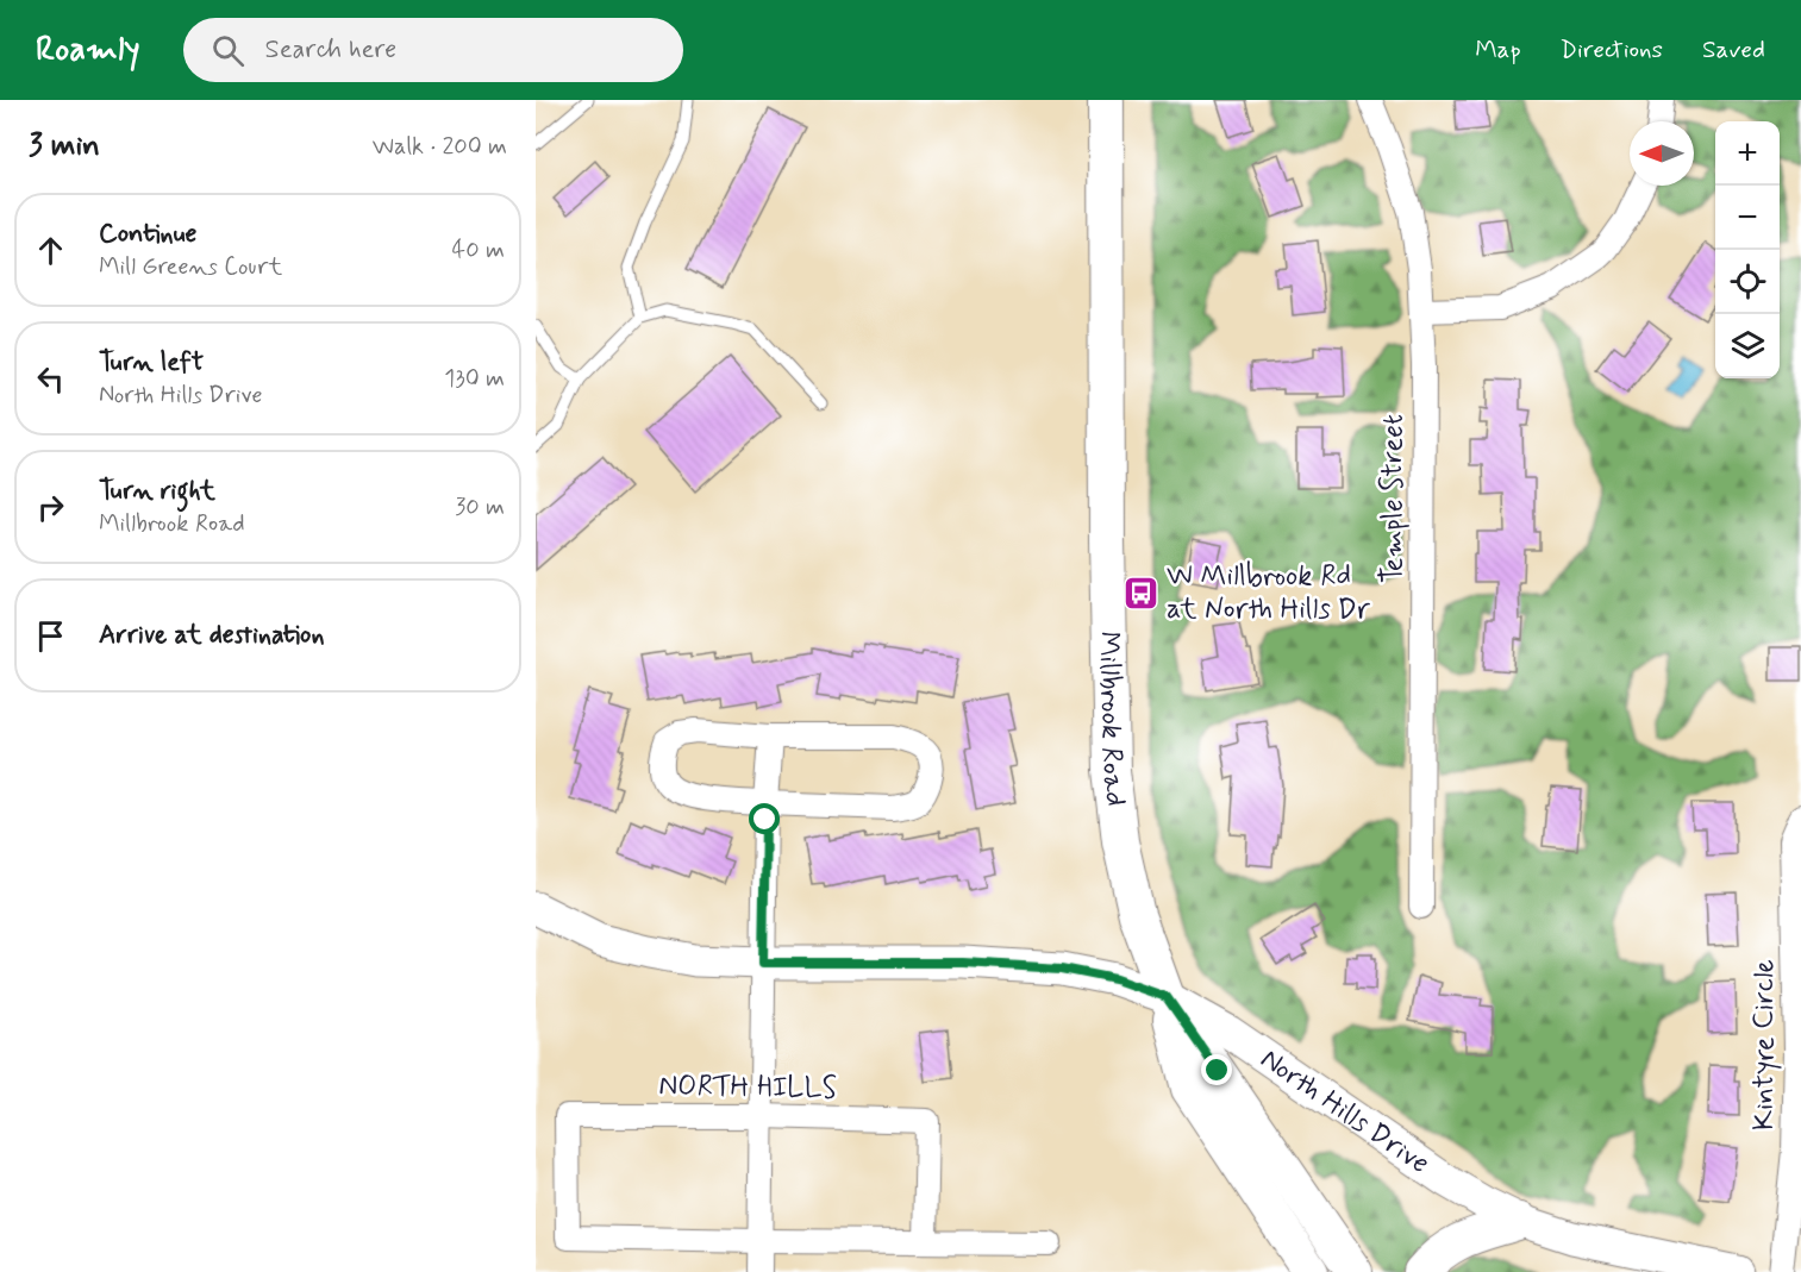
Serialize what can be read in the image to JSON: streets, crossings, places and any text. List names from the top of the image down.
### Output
{
  "streets": {
    "main road": ["Millbrook Road", "North Hills Drive"],
    "street": ["Temple Street", "Kintyre Circle", "NORTH HILLS"]
  },
  "crossings": [
    ["Millbrook Road", "North Hills Drive"]
  ],
  "places": {
    "bus stop": ["W Millbrook Rd at North Hills Dr"]
  },
  "north": "left",
  "page": {
    "header": "Roamly",
    "search": "Search here",
    "nav": ["Map", "Directions", "Saved"],
    "heading": ["3 min", "Walk · 200 m"],
    "map_buttons": ["+", "−"],
    "list": [
      ["Continue", "Mill Greens Court", "40 m"],
      ["Turn left", "North Hills Drive", "130 m"],
      ["Turn right", "Millbrook Road", "30 m"],
      "Arrive at destination"
    ]
  }
}
